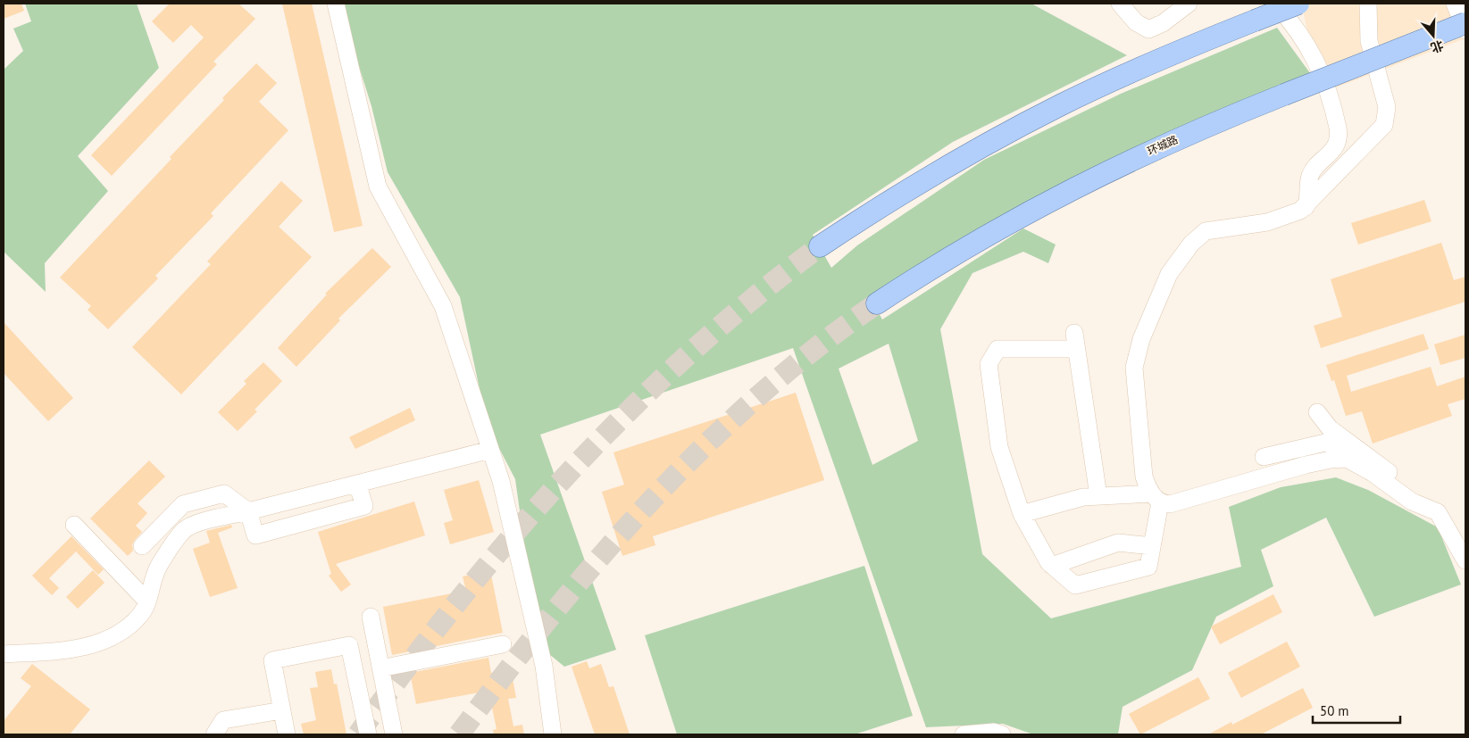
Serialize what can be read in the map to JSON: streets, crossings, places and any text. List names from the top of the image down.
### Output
{
  "streets": {
    "main road": ["环城路"]
  },
  "scale_bar": "50 m",
  "north": "bottom"
}
